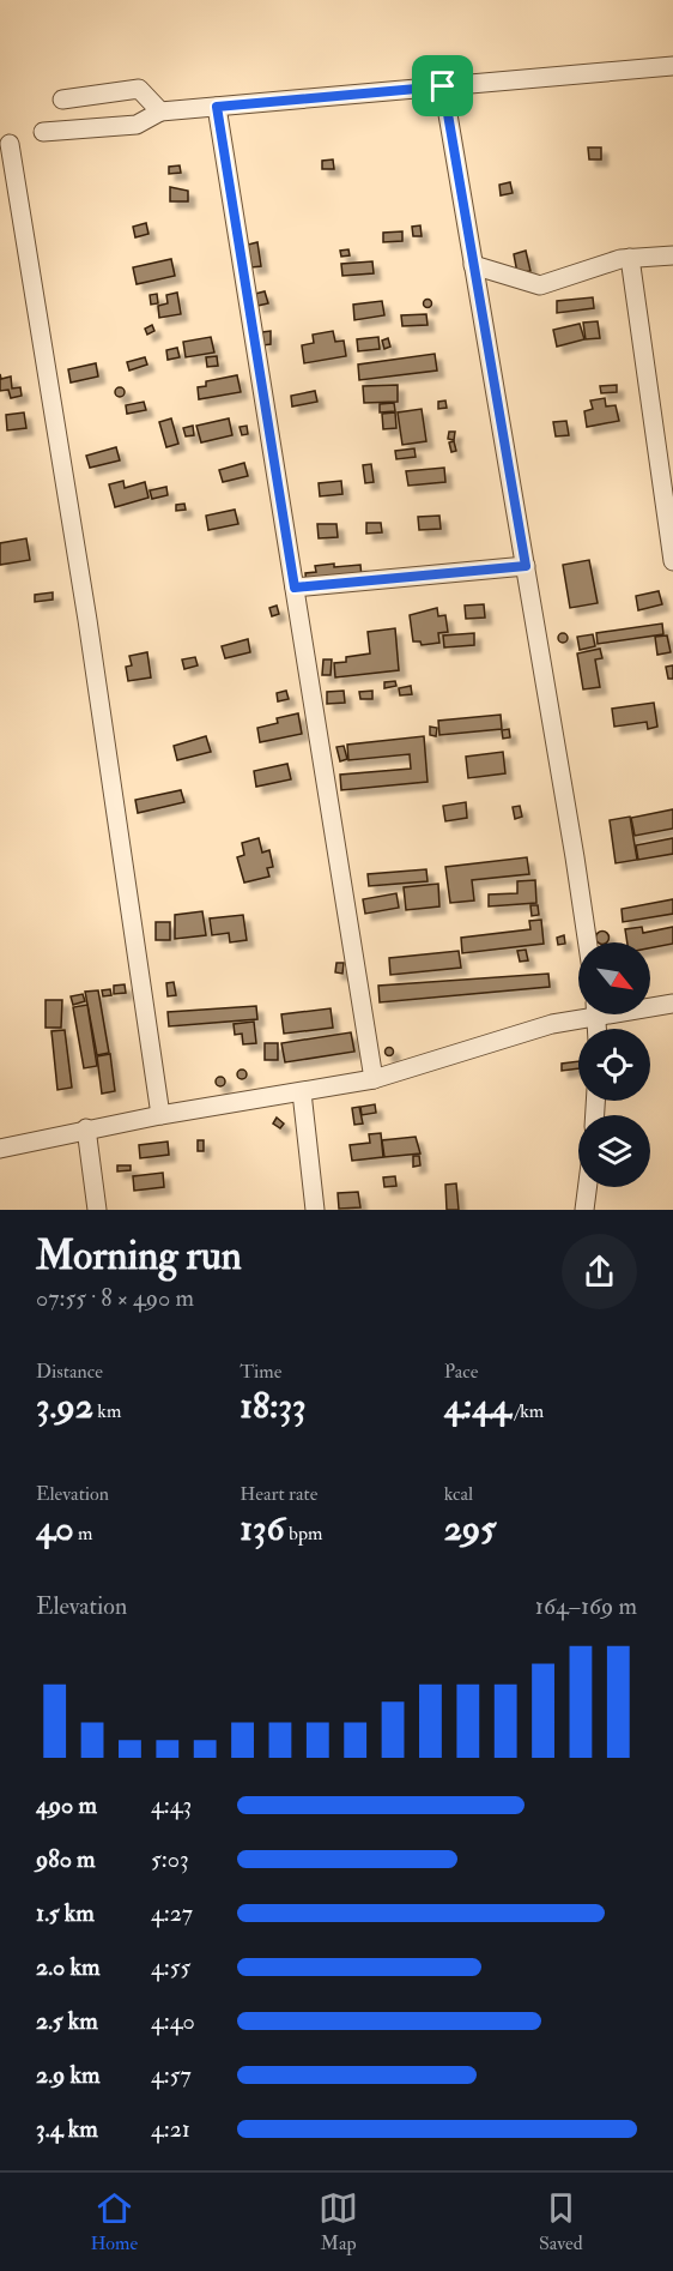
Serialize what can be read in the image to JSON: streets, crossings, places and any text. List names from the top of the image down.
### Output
{
  "north": "bottom right",
  "page": {
    "heading": ["Morning run", "07:55 · 8 × 490 m"],
    "stats": [
      ["Distance", "3.92 km"],
      ["Time", "18:33"],
      ["Pace", "4:44 /km"],
      ["Elevation", "40 m"],
      ["Heart rate", "136 bpm"],
      ["kcal", "295"]
    ],
    "chart": ["Elevation", "164–169 m"],
    "list": [
      {
        "name": "490 m",
        "note": "4:43"
      },
      {
        "name": "980 m",
        "note": "5:03"
      },
      {
        "name": "1.5 km",
        "note": "4:27"
      },
      {
        "name": "2.0 km",
        "note": "4:55"
      },
      {
        "name": "2.5 km",
        "note": "4:40"
      },
      {
        "name": "2.9 km",
        "note": "4:57"
      },
      {
        "name": "3.4 km",
        "note": "4:21"
      }
    ],
    "tabs": ["Home", "Map", "Saved"]
  }
}
